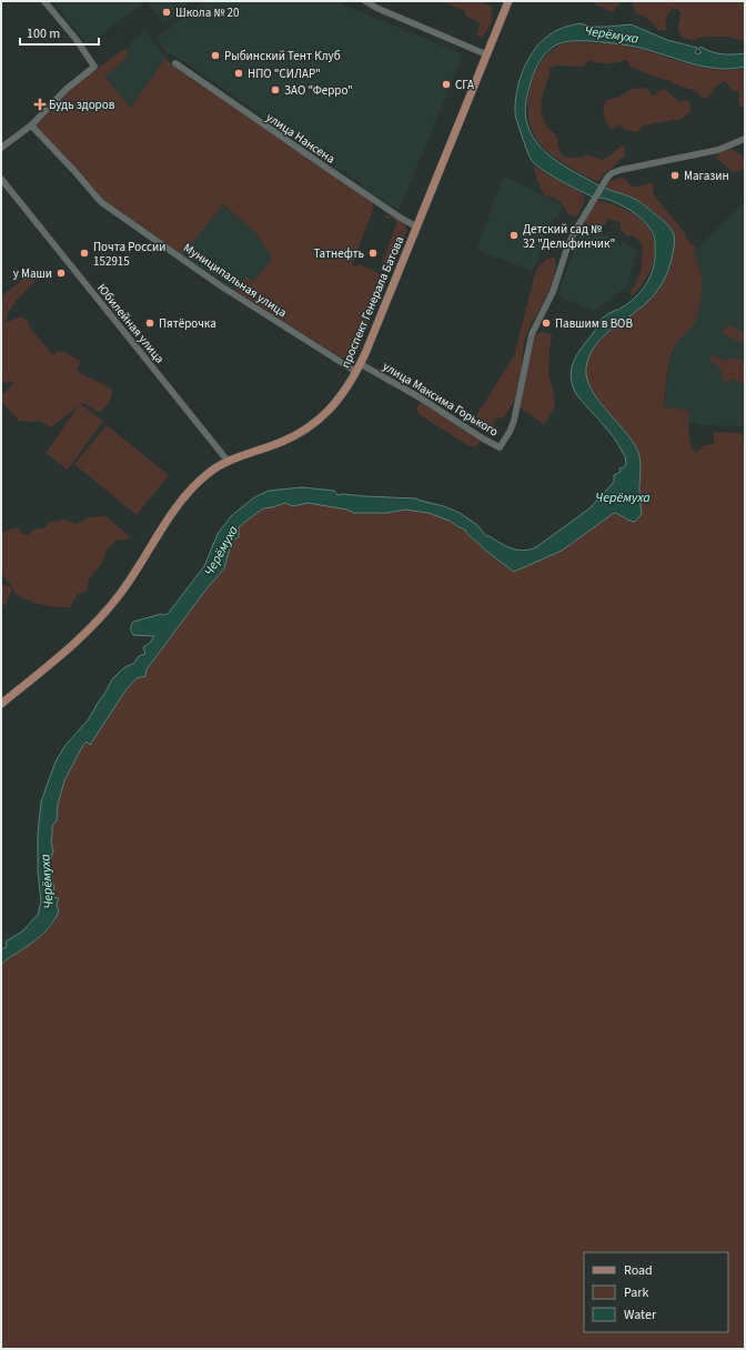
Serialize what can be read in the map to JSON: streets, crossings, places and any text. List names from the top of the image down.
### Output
{
  "streets": {
    "main road": ["проспект Генерала Батова"],
    "street": [
      "улица Нансена",
      "Муниципальная улица",
      "Юбилейная улица",
      "улица Максима Горького"
    ]
  },
  "crossings": [
    ["улица Нансена", "проспект Генерала Батова"],
    ["Муниципальная улица", "проспект Генерала Батова"],
    ["Муниципальная улица", "улица Максима Горького"],
    ["проспект Генерала Батова", "Юбилейная улица"],
    ["проспект Генерала Батова", "улица Максима Горького"]
  ],
  "water": ["Черёмуха"],
  "places": {
    "other": [
      "Школа № 20",
      "Рыбинский Тент Клуб",
      "НПО \"СИЛАР\"",
      "СГА",
      "ЗАО \"Ферро\"",
      "Магазин",
      "Детский сад № 32 \"Дельфинчик\"",
      "Почта России 152915",
      "Татнефть",
      "у Маши",
      "Пятёрочка",
      "Павшим в ВОВ"
    ],
    "health": ["Будь здоров"]
  },
  "legend": ["Road", "Park", "Water"],
  "scale_bar": "100 m"
}
